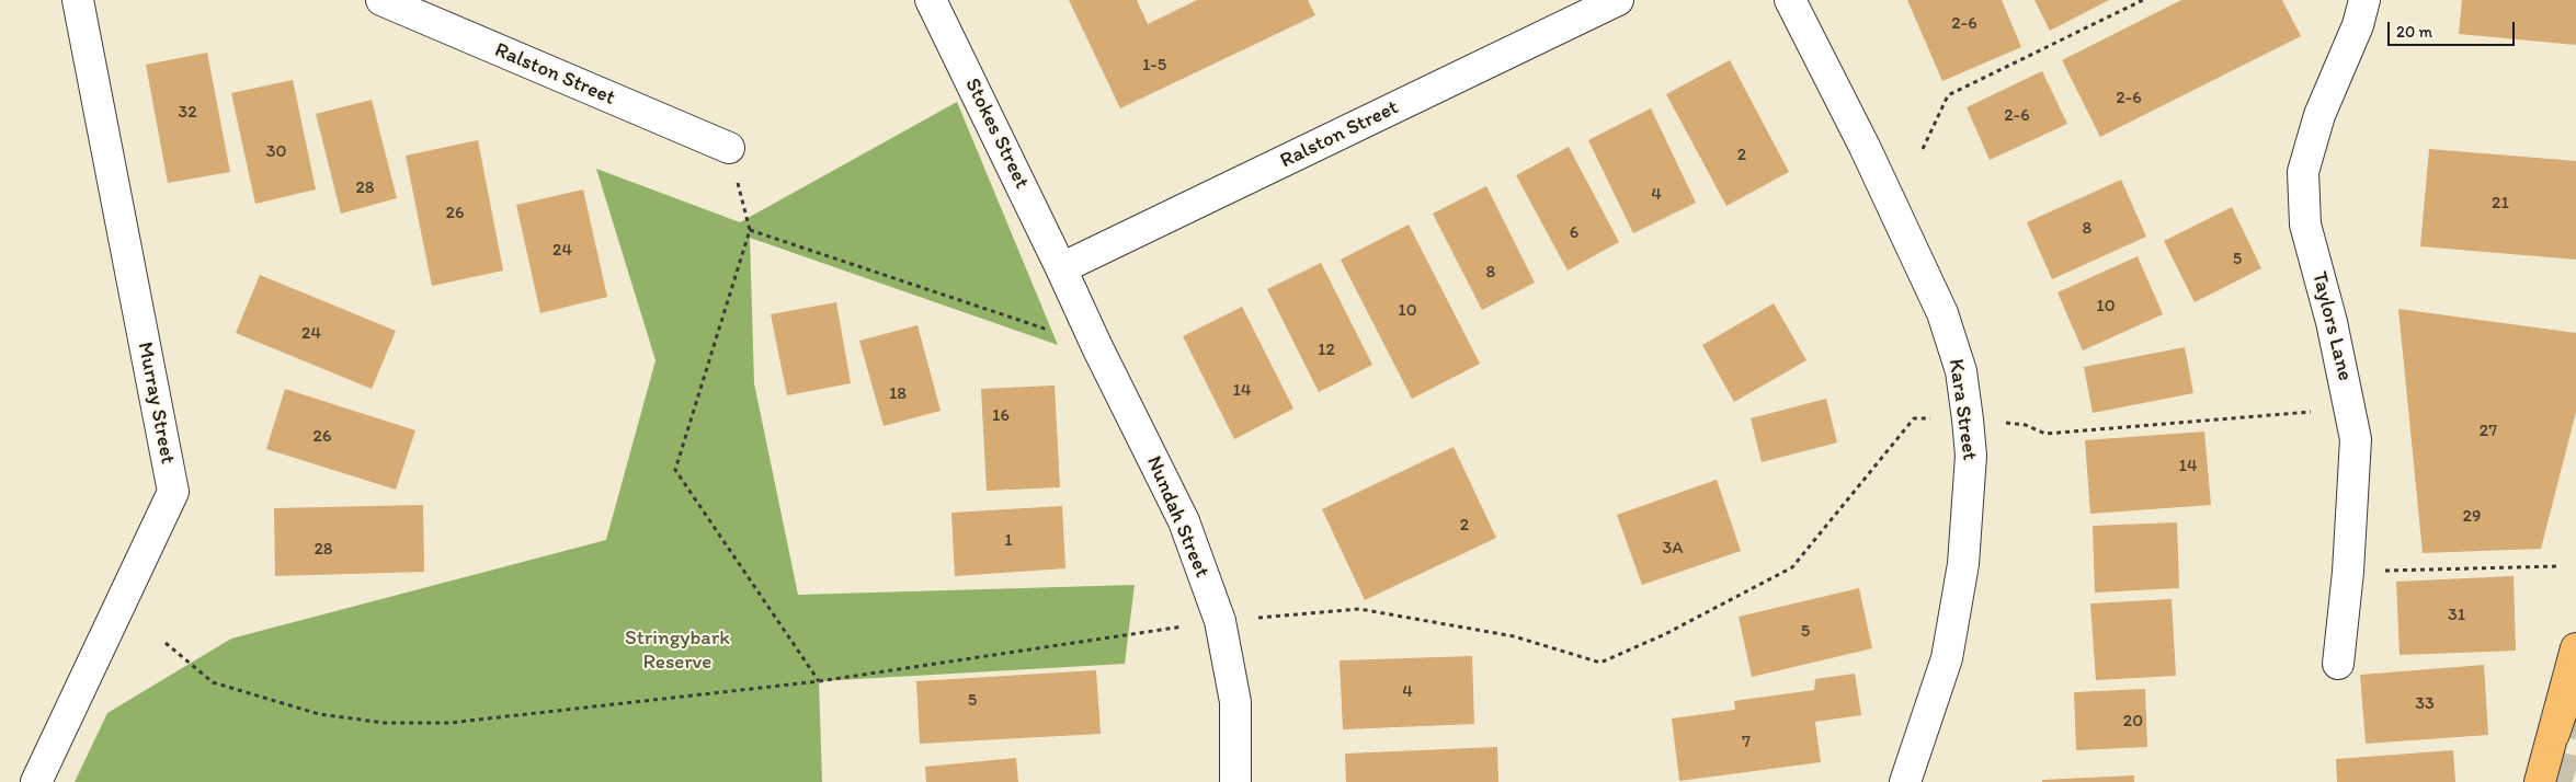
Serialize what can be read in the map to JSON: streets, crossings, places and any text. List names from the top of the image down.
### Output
{
  "streets": {
    "street": [
      "Ralston Street",
      "Stokes Street",
      "Taylors Lane",
      "Murray Street",
      "Kara Street",
      "Nundah Street"
    ]
  },
  "crossings": [
    ["Ralston Street", "Stokes Street"],
    ["Ralston Street", "Nundah Street"],
    ["Stokes Street", "Nundah Street"]
  ],
  "parks": ["Stringybark Reserve"],
  "house_numbers": [
    "2-6",
    "1-5",
    "2-6",
    "32",
    "2-6",
    "30",
    "2",
    "28",
    "4",
    "21",
    "26",
    "8",
    "6",
    "24",
    "5",
    "8",
    "10",
    "10",
    "24",
    "12",
    "14",
    "18",
    "16",
    "27",
    "26",
    "14",
    "29",
    "2",
    "1",
    "3A",
    "28",
    "31",
    "5",
    "4",
    "5",
    "33",
    "20",
    "7"
  ],
  "scale_bar": "20 m"
}
